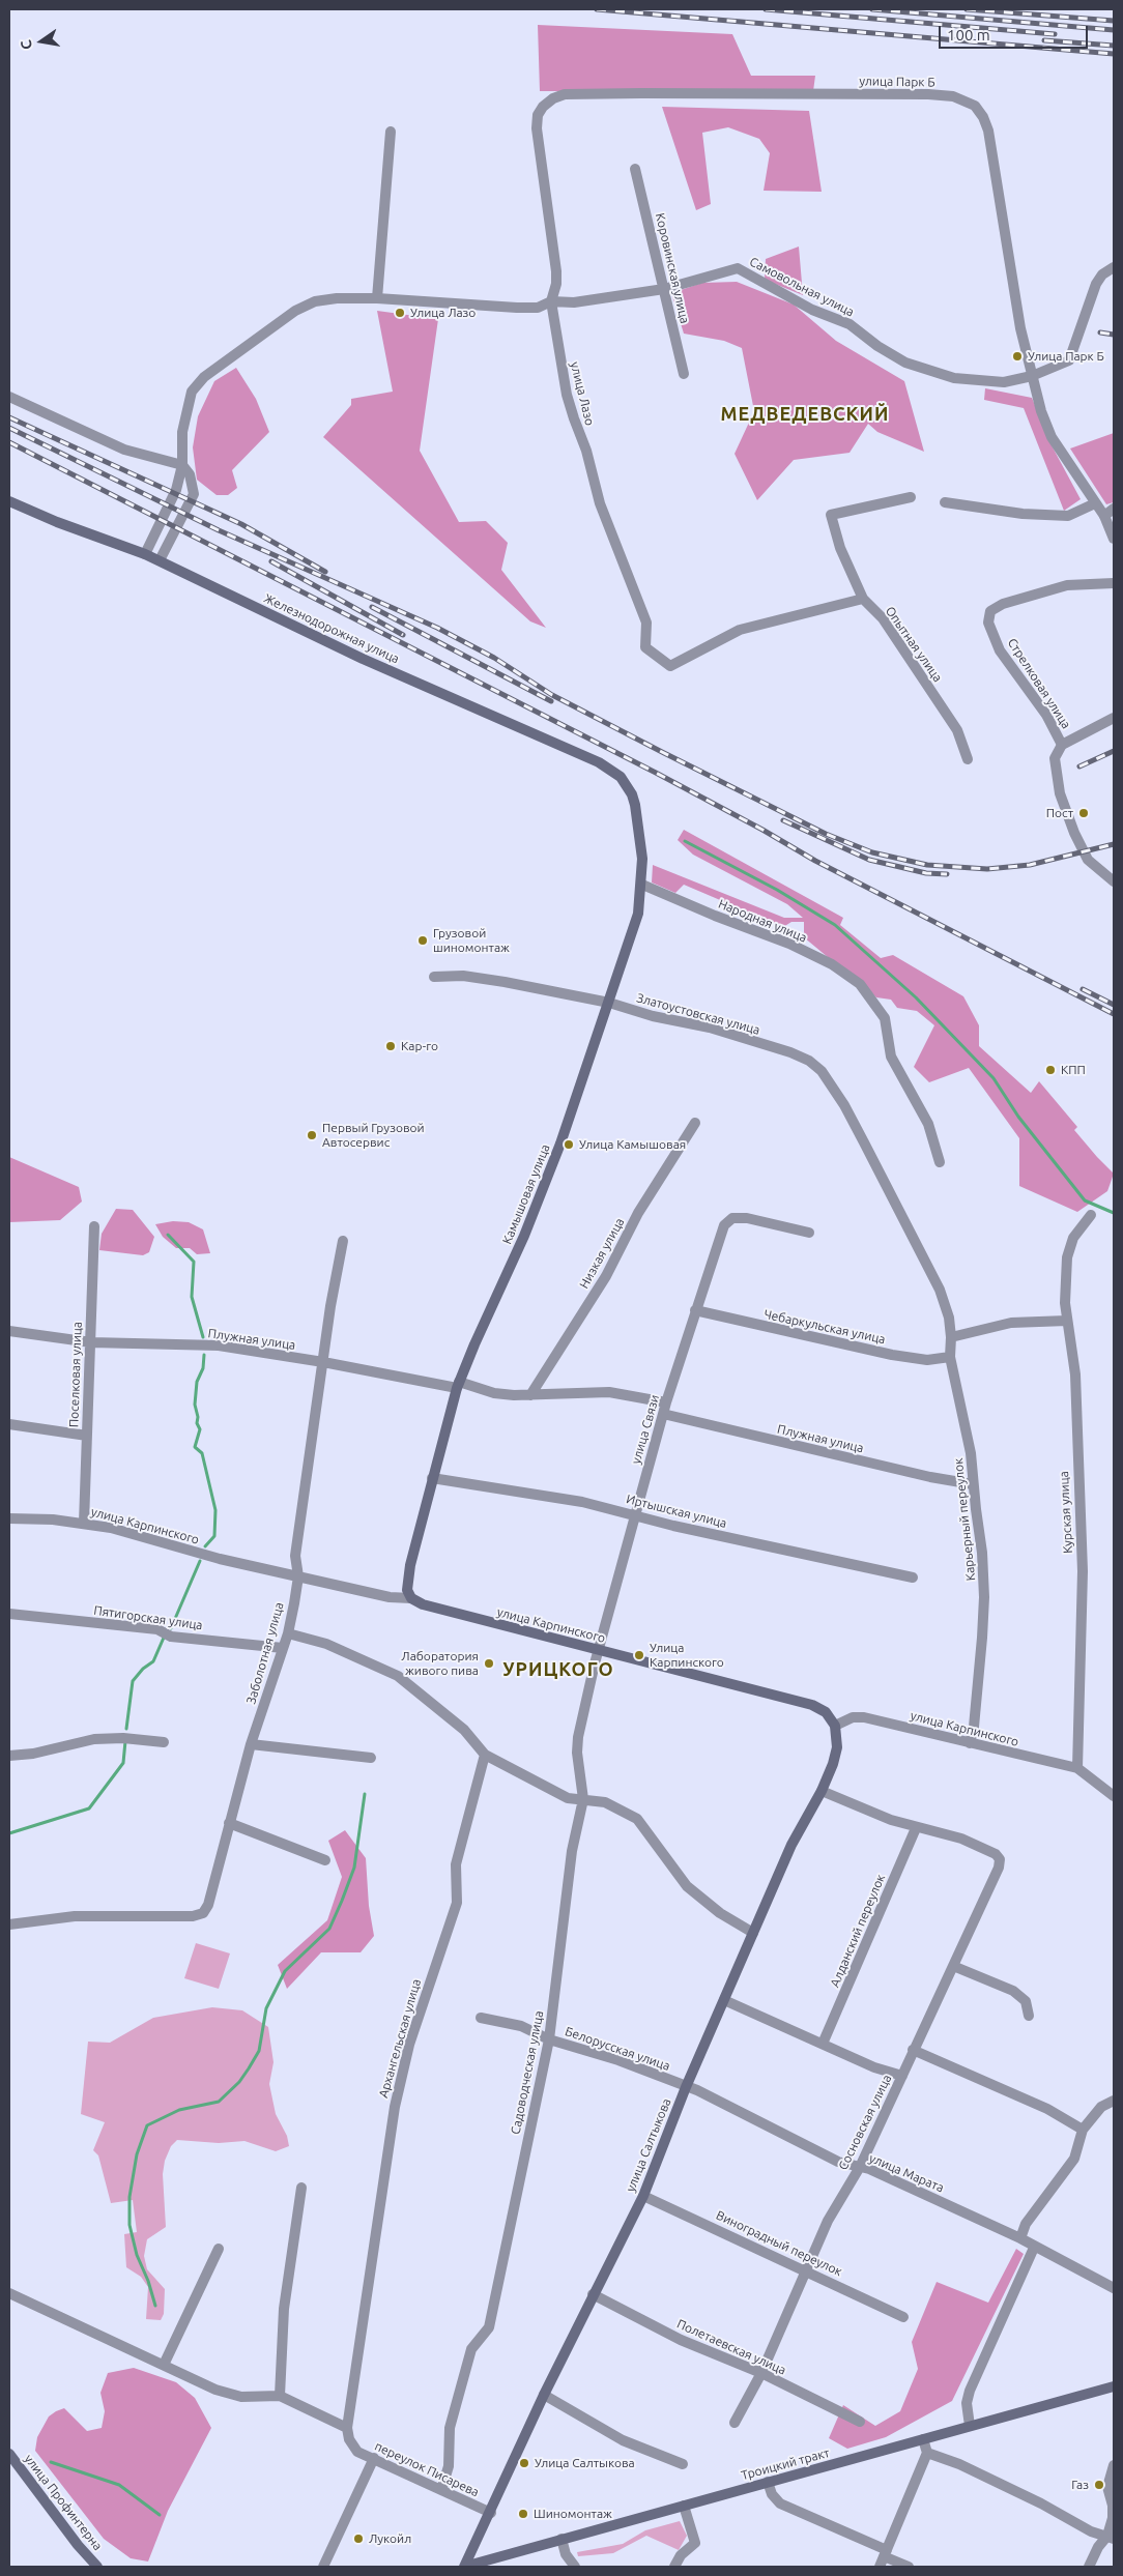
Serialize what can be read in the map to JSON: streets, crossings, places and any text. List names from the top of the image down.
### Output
{
  "streets": {
    "main road": [
      "Железнодорожная улица",
      "Камышовая улица",
      "улица Карпинского",
      "улица Салтыкова",
      "Троицкий тракт",
      "улица Профинтерна"
    ],
    "street": [
      "улица Парк Б",
      "Коровинская улица",
      "Самовольная улица",
      "улица Лазо",
      "Опытная улица",
      "Стрелковая улица",
      "Народная улица",
      "Златоустовская улица",
      "Низкая улица",
      "Чебаркульская улица",
      "Плужная улица",
      "Поселковая улица",
      "улица Связи",
      "Иртышская улица",
      "Курская улица",
      "Карьерный переулок",
      "Пятигорская улица",
      "Заболотная улица",
      "Алданский переулок",
      "Архангельская улица",
      "Белорусская улица",
      "Садоводческая улица",
      "Сосновская улица",
      "улица Марата",
      "Виноградный переулок",
      "Полетаевская улица",
      "переулок Писарева"
    ]
  },
  "crossings": [
    ["улица Парк Б", "Самовольная улица"],
    ["улица Парк Б", "улица Лазо"],
    ["Коровинская улица", "Самовольная улица"],
    ["Самовольная улица", "улица Лазо"],
    ["улица Лазо", "Опытная улица"],
    ["Железнодорожная улица", "Камышовая улица"],
    ["Народная улица", "Камышовая улица"],
    ["Златоустовская улица", "Камышовая улица"],
    ["Златоустовская улица", "Чебаркульская улица"],
    ["Златоустовская улица", "Карьерный переулок"],
    ["Камышовая улица", "Плужная улица"],
    ["Камышовая улица", "Иртышская улица"],
    ["Камышовая улица", "улица Карпинского"],
    ["Низкая улица", "Плужная улица"],
    ["Чебаркульская улица", "улица Связи"],
    ["Чебаркульская улица", "Карьерный переулок"],
    ["Плужная улица", "Поселковая улица"],
    ["Плужная улица", "улица Связи"],
    ["Плужная улица", "Карьерный переулок"],
    ["Плужная улица", "Заболотная улица"],
    ["Поселковая улица", "улица Карпинского"],
    ["улица Связи", "Иртышская улица"],
    ["улица Связи", "улица Карпинского"],
    ["улица Связи", "Садоводческая улица"],
    ["Курская улица", "улица Карпинского"],
    ["Карьерный переулок", "улица Карпинского"],
    ["улица Карпинского", "Заболотная улица"],
    ["улица Карпинского", "Садоводческая улица"],
    ["улица Карпинского", "улица Салтыкова"],
    ["Пятигорская улица", "Заболотная улица"],
    ["Алданский переулок", "Сосновская улица"],
    ["Архангельская улица", "переулок Писарева"],
    ["Белорусская улица", "Садоводческая улица"],
    ["Белорусская улица", "улица Салтыкова"],
    ["Белорусская улица", "улица Марата"],
    ["Садоводческая улица", "переулок Писарева"],
    ["Сосновская улица", "улица Марата"],
    ["Сосновская улица", "Виноградный переулок"],
    ["Сосновская улица", "Полетаевская улица"],
    ["улица Салтыкова", "улица Марата"],
    ["улица Салтыкова", "Виноградный переулок"],
    ["улица Салтыкова", "Полетаевская улица"],
    ["улица Салтыкова", "Троицкий тракт"],
    ["улица Салтыкова", "переулок Писарева"]
  ],
  "districts": ["МЕДВЕДЕВСКИЙ", "УРИЦКОГО"],
  "places": [
    "Улица Лазо",
    "Улица Парк Б",
    "Пост",
    "Грузовой шиномонтаж",
    "Кар-го",
    "КПП",
    "Первый Грузовой Автосервис",
    "Улица Камышовая",
    "Улица Карпинского",
    "Лаборатория живого пива",
    "Улица Салтыкова",
    "Газ",
    "Шиномонтаж",
    "Лукойл"
  ],
  "scale_bar": "100 m",
  "north": "left"
}
